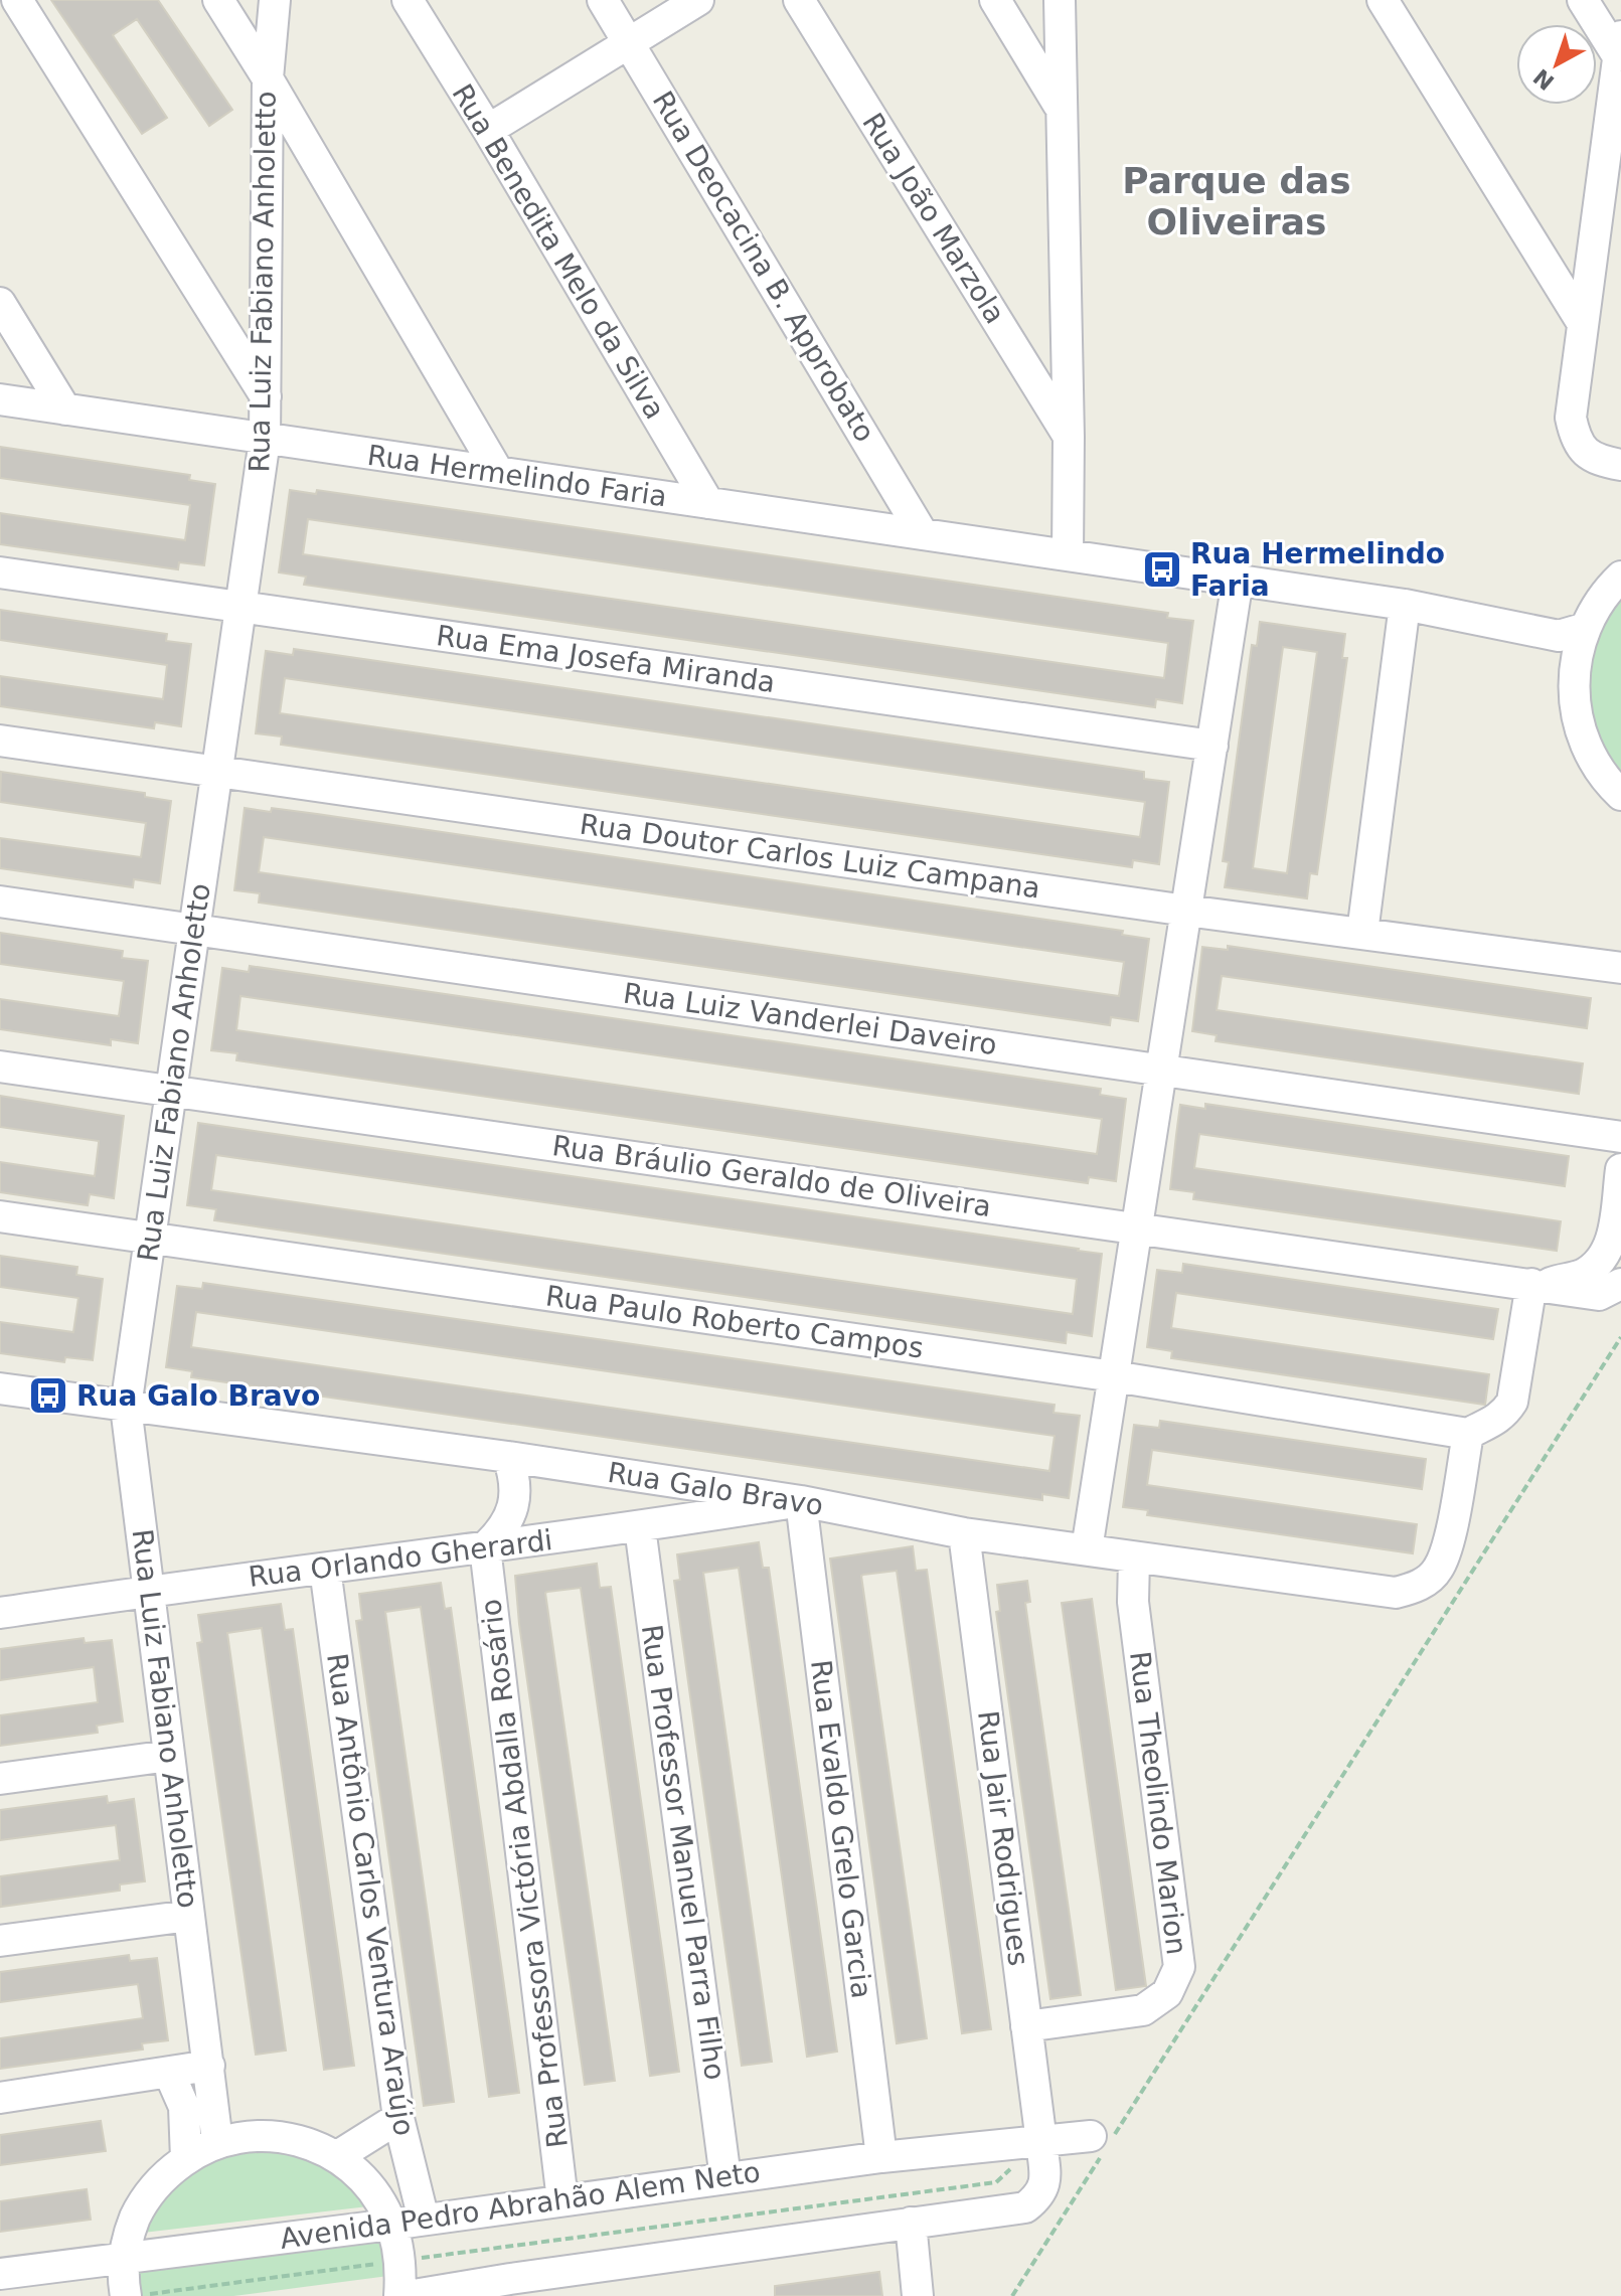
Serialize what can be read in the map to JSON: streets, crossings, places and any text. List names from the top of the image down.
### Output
{
  "streets": {
    "street": [
      "Rua João Marzola",
      "Rua Benedita Melo da Silva",
      "Rua Deocacina B. Approbato",
      "Rua Luiz Fabiano Anholetto",
      "Rua Hermelindo Faria",
      "Rua Ema Josefa Miranda",
      "Rua Doutor Carlos Luiz Campana",
      "Rua Luiz Vanderlei Daveiro",
      "Rua Bráulio Geraldo de Oliveira",
      "Rua Paulo Roberto Campos",
      "Rua Galo Bravo",
      "Rua Orlando Gherardi",
      "Rua Theolindo Marion",
      "Rua Evaldo Grelo Garcia",
      "Rua Jair Rodrigues",
      "Rua Professor Manuel Parra Filho",
      "Rua Professora Victória Abdalla Rosário",
      "Rua Antônio Carlos Ventura Araújo",
      "Avenida Pedro Abrahão Alem Neto"
    ]
  },
  "crossings": [
    ["Rua Benedita Melo da Silva", "Rua Hermelindo Faria"],
    ["Rua Deocacina B. Approbato", "Rua Hermelindo Faria"],
    ["Rua Luiz Fabiano Anholetto", "Rua Hermelindo Faria"],
    ["Rua Luiz Fabiano Anholetto", "Rua Ema Josefa Miranda"],
    ["Rua Luiz Fabiano Anholetto", "Rua Doutor Carlos Luiz Campana"],
    ["Rua Luiz Fabiano Anholetto", "Rua Luiz Vanderlei Daveiro"],
    ["Rua Luiz Fabiano Anholetto", "Rua Bráulio Geraldo de Oliveira"],
    ["Rua Luiz Fabiano Anholetto", "Rua Paulo Roberto Campos"],
    ["Rua Luiz Fabiano Anholetto", "Rua Galo Bravo"],
    ["Rua Luiz Fabiano Anholetto", "Rua Orlando Gherardi"],
    ["Rua Paulo Roberto Campos", "Rua Galo Bravo"],
    ["Rua Galo Bravo", "Rua Orlando Gherardi"],
    ["Rua Galo Bravo", "Rua Theolindo Marion"],
    ["Rua Galo Bravo", "Rua Evaldo Grelo Garcia"],
    ["Rua Galo Bravo", "Rua Jair Rodrigues"],
    ["Rua Orlando Gherardi", "Rua Evaldo Grelo Garcia"],
    ["Rua Orlando Gherardi", "Rua Professor Manuel Parra Filho"],
    ["Rua Orlando Gherardi", "Rua Professora Victória Abdalla Rosário"],
    ["Rua Orlando Gherardi", "Rua Antônio Carlos Ventura Araújo"],
    ["Rua Theolindo Marion", "Rua Jair Rodrigues"],
    ["Rua Evaldo Grelo Garcia", "Avenida Pedro Abrahão Alem Neto"],
    ["Rua Jair Rodrigues", "Avenida Pedro Abrahão Alem Neto"],
    ["Rua Professor Manuel Parra Filho", "Avenida Pedro Abrahão Alem Neto"],
    ["Rua Professora Victória Abdalla Rosário", "Avenida Pedro Abrahão Alem Neto"],
    ["Rua Antônio Carlos Ventura Araújo", "Avenida Pedro Abrahão Alem Neto"]
  ],
  "districts": ["Parque das Oliveiras"],
  "places": {
    "bus stop": ["Rua Hermelindo Faria", "Rua Galo Bravo"]
  },
  "north": "bottom left"
}
